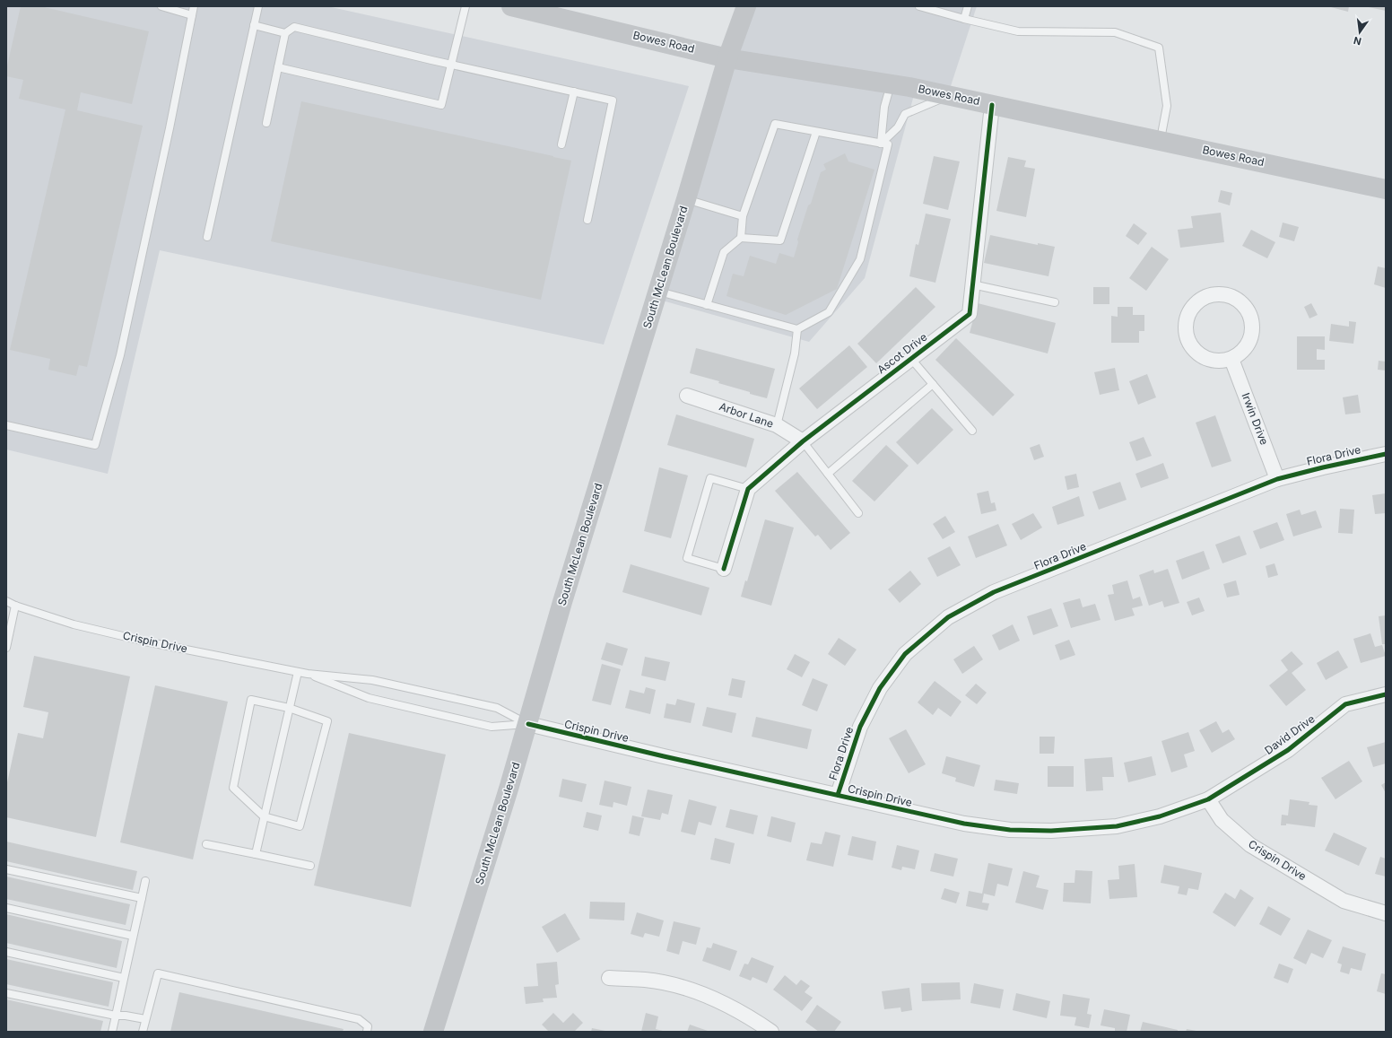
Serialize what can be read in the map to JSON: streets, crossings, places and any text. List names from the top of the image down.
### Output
{
  "streets": {
    "main road": ["Bowes Road", "South McLean Boulevard"],
    "street": [
      "Ascot Drive",
      "Arbor Lane",
      "Irwin Drive",
      "Flora Drive",
      "Crispin Drive",
      "David Drive"
    ]
  },
  "crossings": [
    ["Bowes Road", "South McLean Boulevard"],
    ["Bowes Road", "Ascot Drive"],
    ["South McLean Boulevard", "Crispin Drive"],
    ["Ascot Drive", "Arbor Lane"],
    ["Irwin Drive", "Flora Drive"],
    ["Flora Drive", "Crispin Drive"],
    ["Crispin Drive", "David Drive"]
  ],
  "north": "bottom"
}
